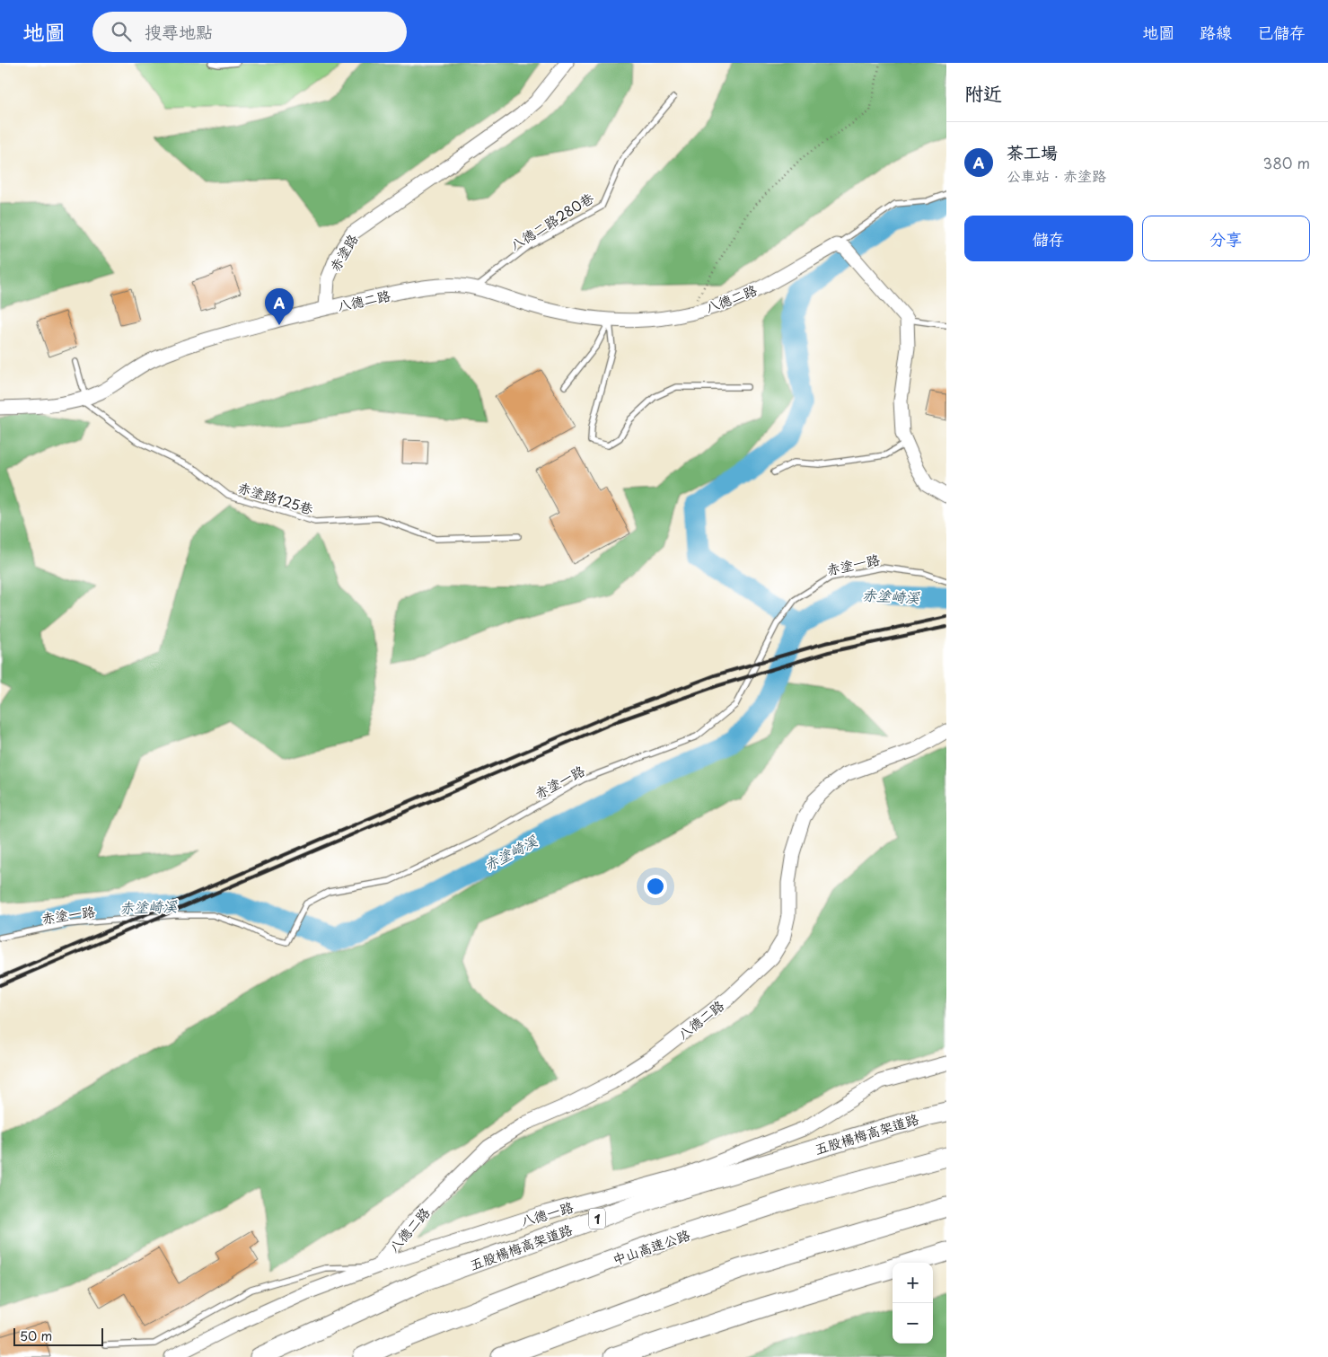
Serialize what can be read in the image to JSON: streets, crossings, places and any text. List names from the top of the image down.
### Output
{
  "streets": {
    "highway": ["五股楊梅高架道路", "1", "中山高速公路"],
    "street": ["赤塗路", "八德二路", "八德一路"],
    "lane": ["八德二路280巷", "赤塗路125巷", "赤塗一路"]
  },
  "crossings": [
    ["八德二路280巷", "八德二路"],
    ["赤塗路", "八德二路"],
    ["八德二路", "八德一路"]
  ],
  "water": ["赤塗崎溪"],
  "scale_bar": "50 m",
  "page": {
    "header": "地圖",
    "search": "搜尋地點",
    "nav": ["地圖", "路線", "已儲存"],
    "heading": "附近",
    "list": [
      {
        "mark": "A",
        "name": "茶工場",
        "note": "公車站 · 赤塗路",
        "value": "380 m"
      }
    ],
    "buttons": ["儲存", "分享"],
    "pins": "A",
    "map_buttons": ["+", "−"],
    "scale": "50 m"
  }
}
